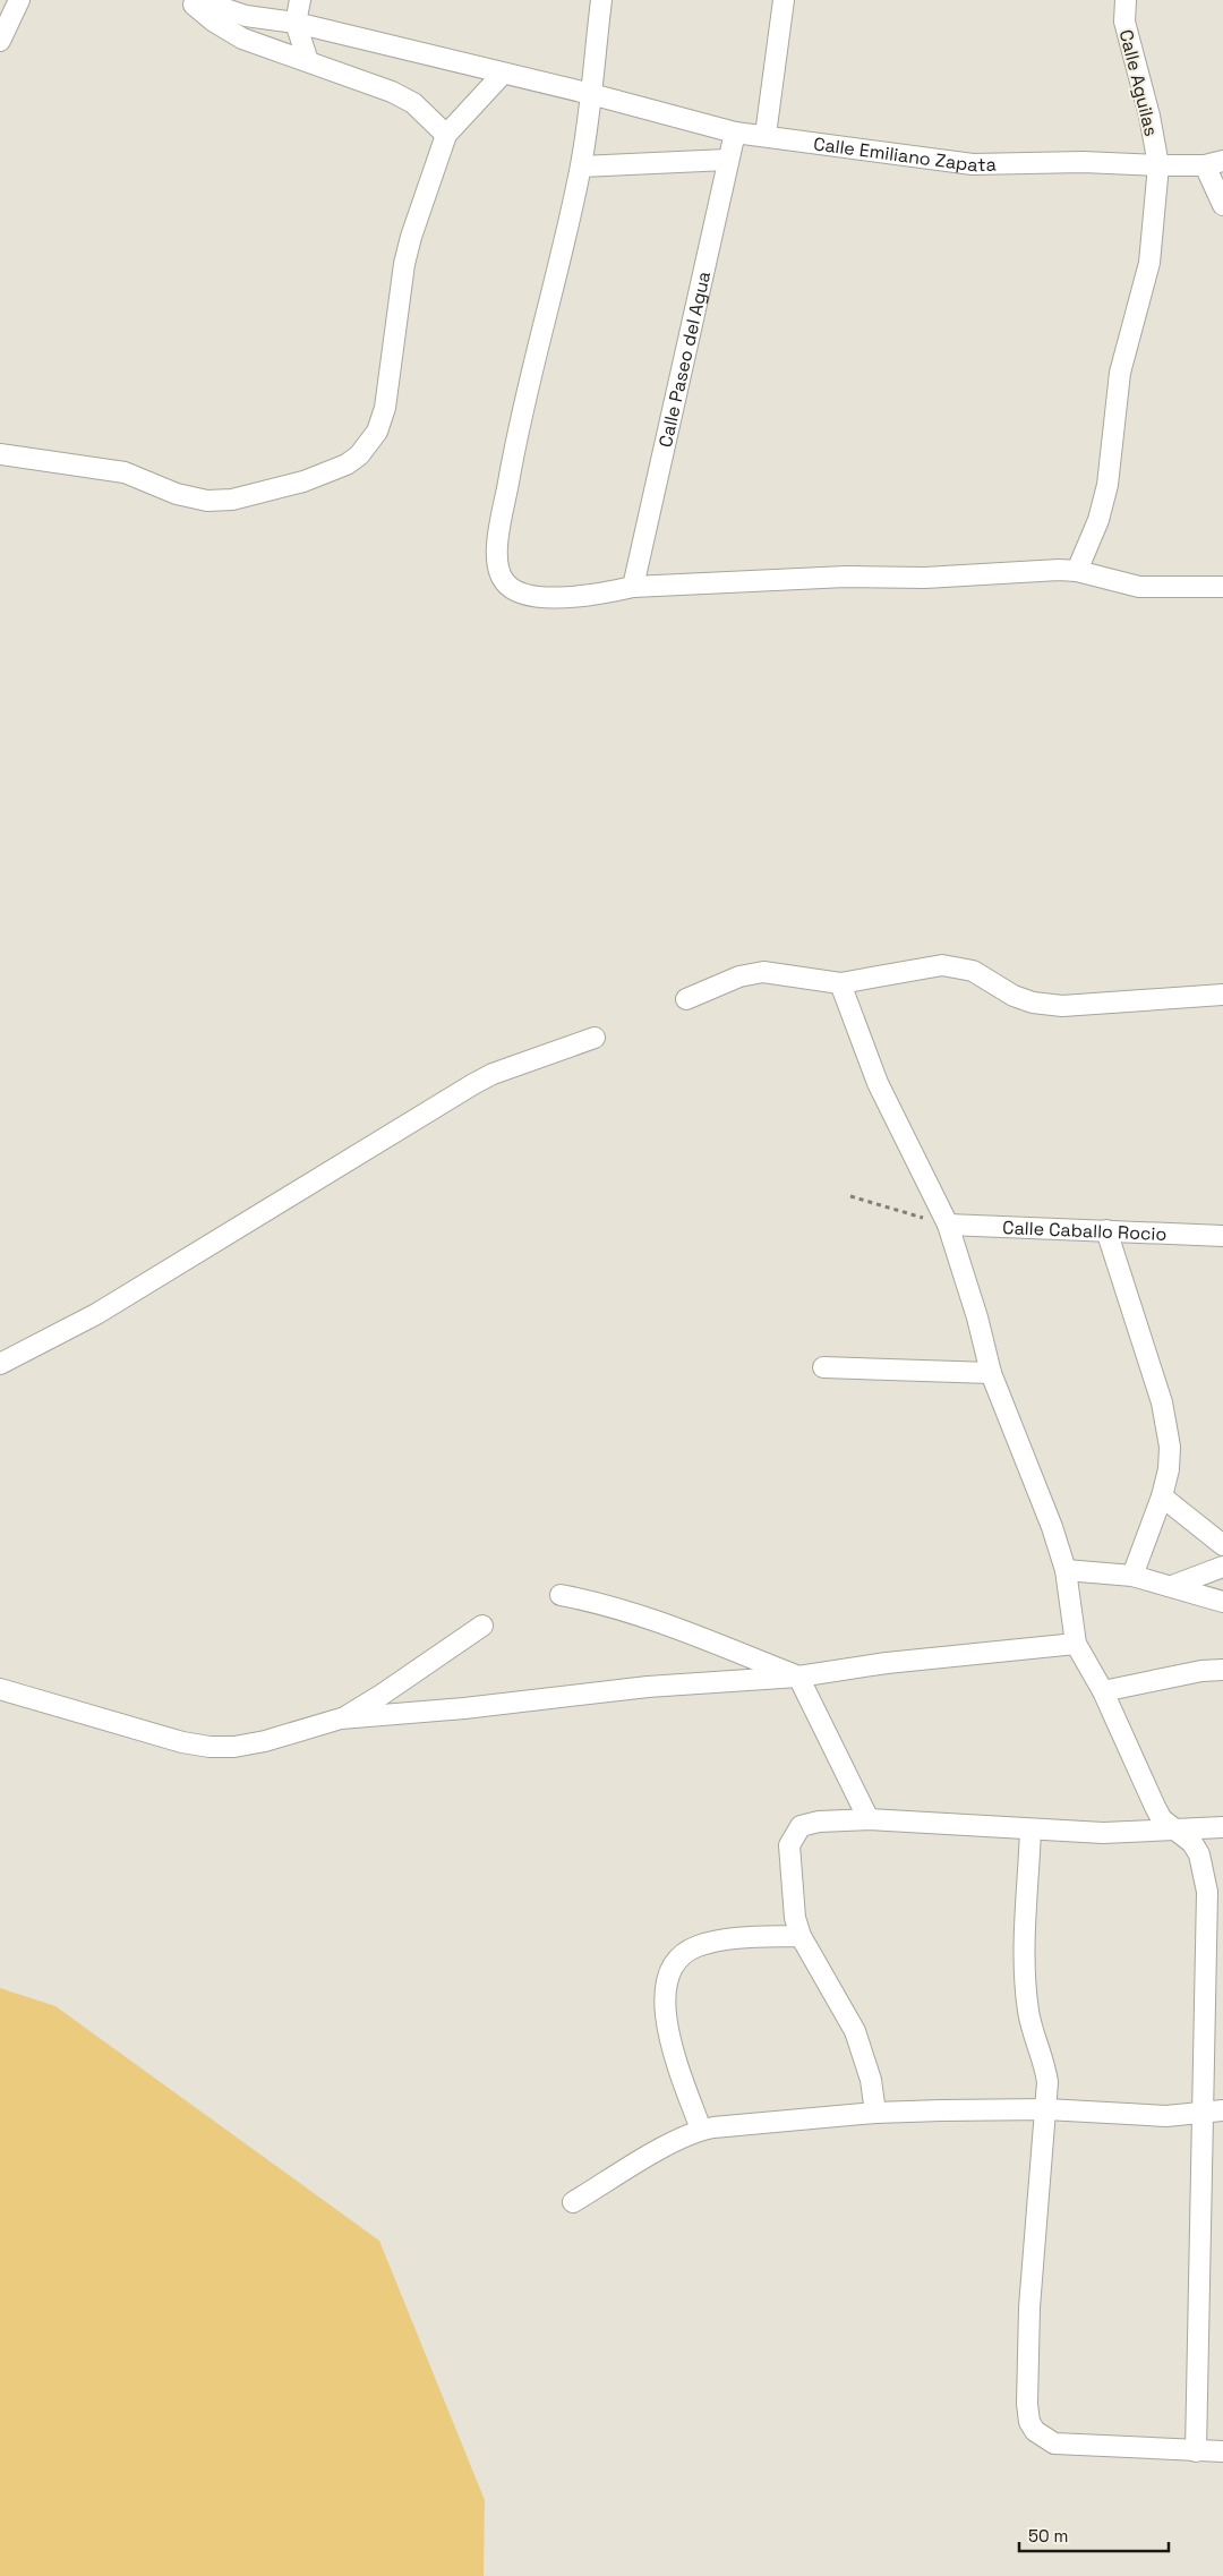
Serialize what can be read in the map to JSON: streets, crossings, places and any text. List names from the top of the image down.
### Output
{
  "streets": {
    "street": [
      "Calle Aguilas",
      "Calle Emiliano Zapata",
      "Calle Paseo del Agua",
      "Calle Caballo Rocio"
    ]
  },
  "crossings": [
    ["Calle Aguilas", "Calle Emiliano Zapata"],
    ["Calle Emiliano Zapata", "Calle Paseo del Agua"]
  ],
  "scale_bar": "50 m"
}
